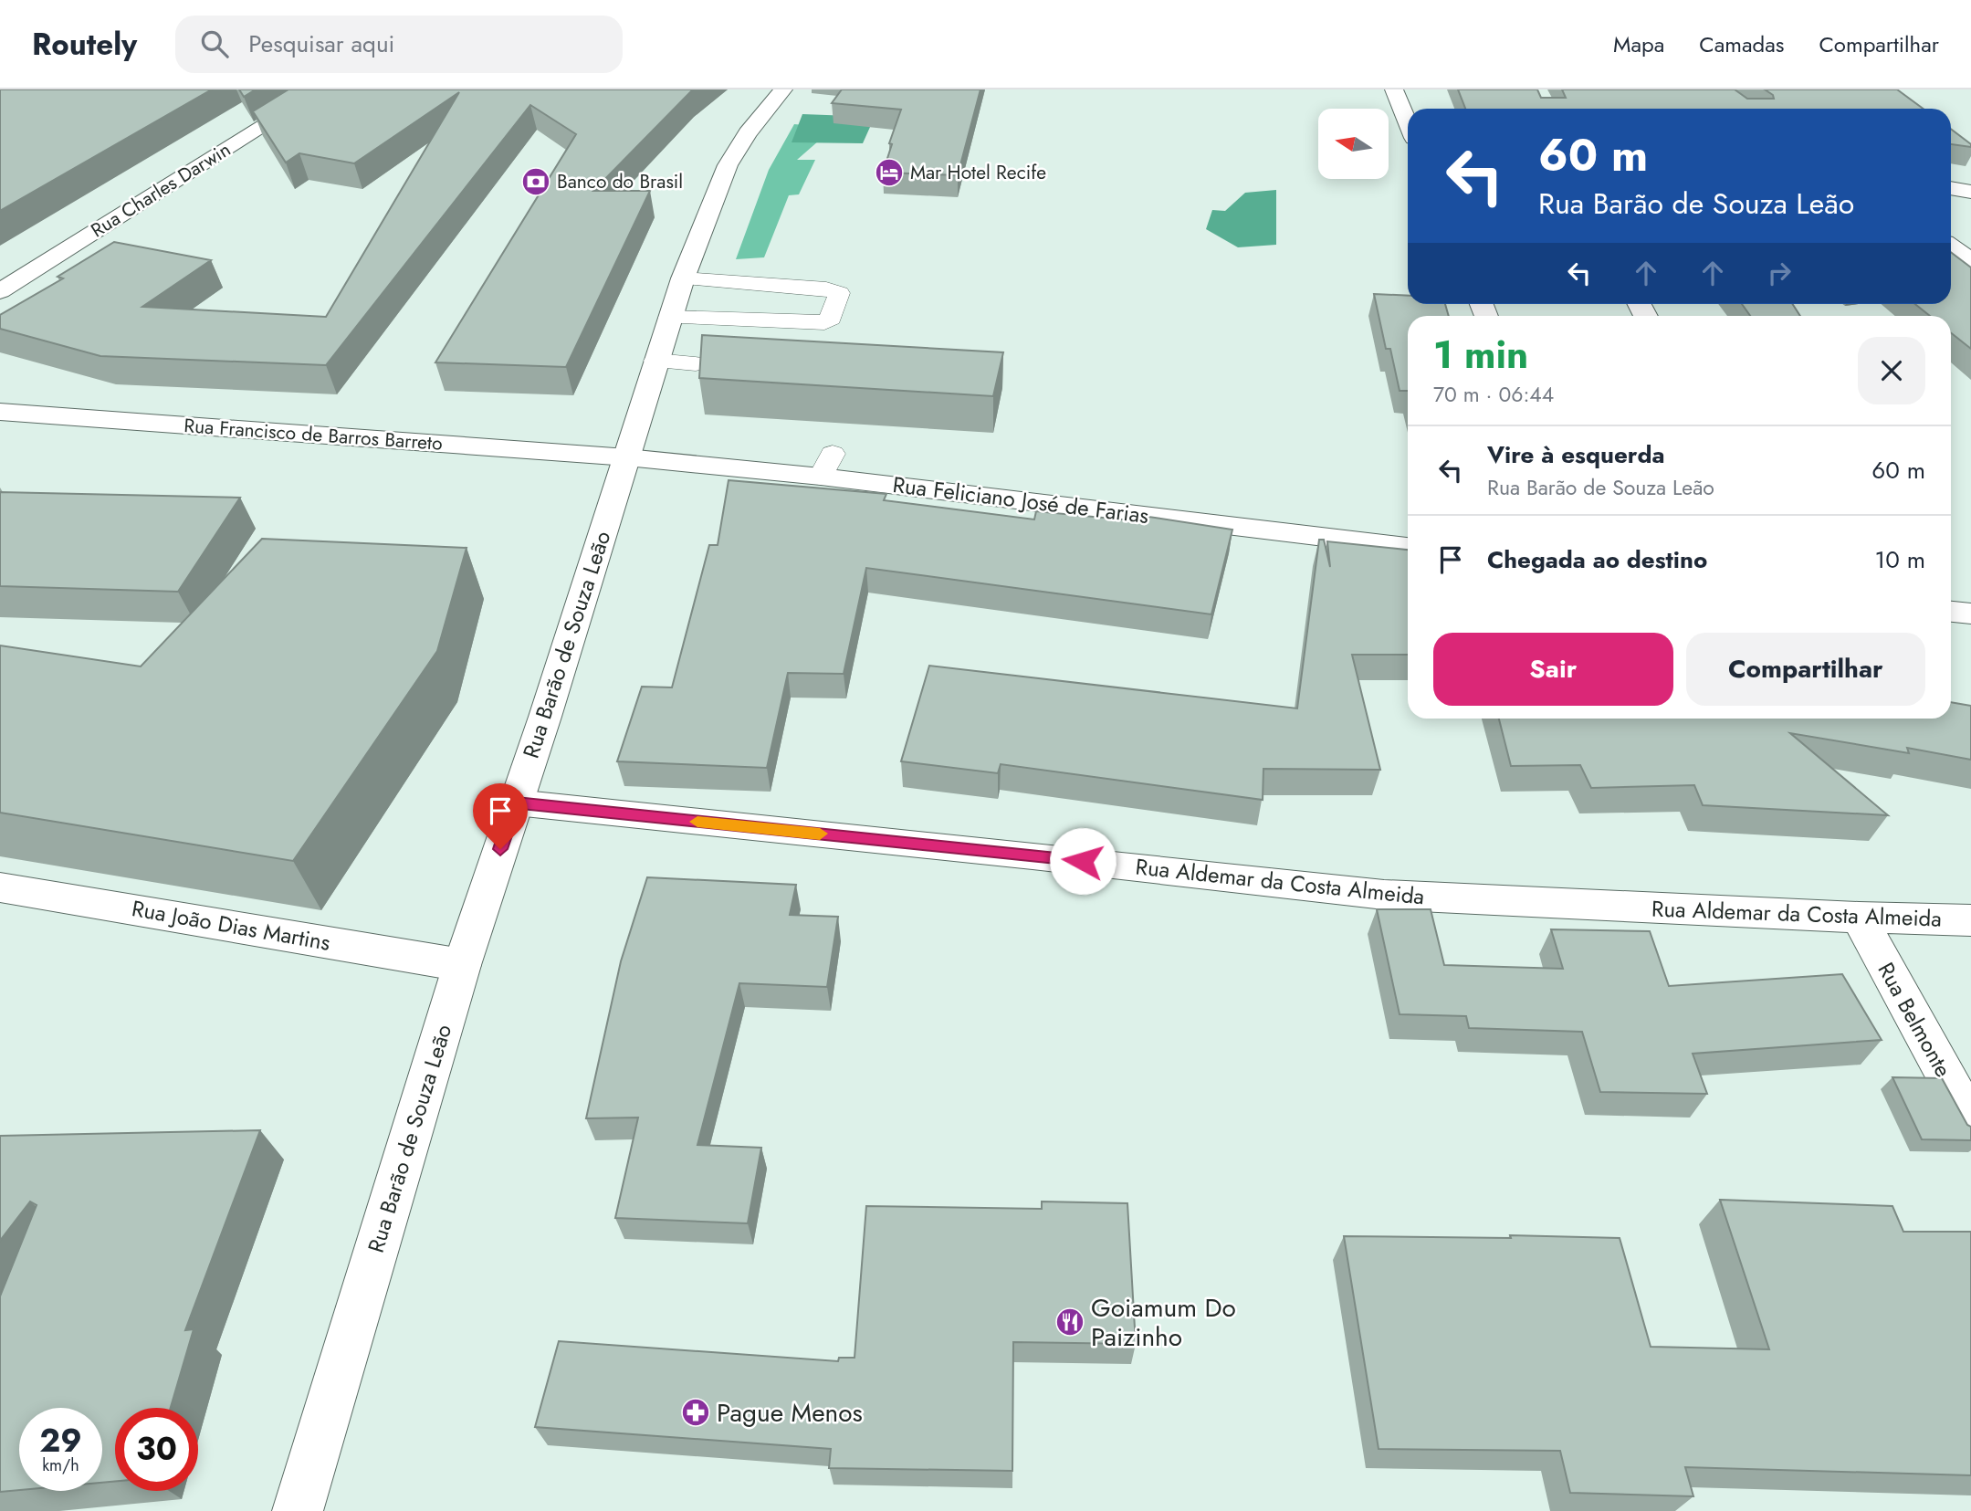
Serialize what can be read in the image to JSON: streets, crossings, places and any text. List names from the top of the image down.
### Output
{
  "streets": {
    "street": [
      "Rua Charles Darwin",
      "Rua Francisco de Barros Barreto",
      "Rua Feliciano José de Farias",
      "Rua Barão de Souza Leão",
      "Rua Aldemar da Costa Almeida",
      "Rua João Dias Martins",
      "Rua Belmonte"
    ]
  },
  "crossings": [
    ["Rua Francisco de Barros Barreto", "Rua Feliciano José de Farias"],
    ["Rua Francisco de Barros Barreto", "Rua Barão de Souza Leão"],
    ["Rua Feliciano José de Farias", "Rua Barão de Souza Leão"],
    ["Rua Barão de Souza Leão", "Rua Aldemar da Costa Almeida"],
    ["Rua Barão de Souza Leão", "Rua João Dias Martins"],
    ["Rua Aldemar da Costa Almeida", "Rua Belmonte"]
  ],
  "places": {
    "hotel": ["Mar Hotel Recife"],
    "bank": ["Banco do Brasil"],
    "restaurant": ["Goiamum Do Paizinho"],
    "pharmacy": ["Pague Menos"]
  },
  "north": "left",
  "page": {
    "header": "Routely",
    "search": "Pesquisar aqui",
    "nav": ["Mapa", "Camadas", "Compartilhar"],
    "turn": ["60 m", "Rua Barão de Souza Leão"],
    "heading": ["1 min", "70 m · 06:44"],
    "list": [
      {
        "name": "Vire à esquerda",
        "note": "Rua Barão de Souza Leão",
        "value": "60 m"
      },
      {
        "name": "Chegada ao destino",
        "value": "10 m"
      }
    ],
    "buttons": ["Sair", "Compartilhar"],
    "speed": "29 km/h",
    "limit": "30"
  }
}
